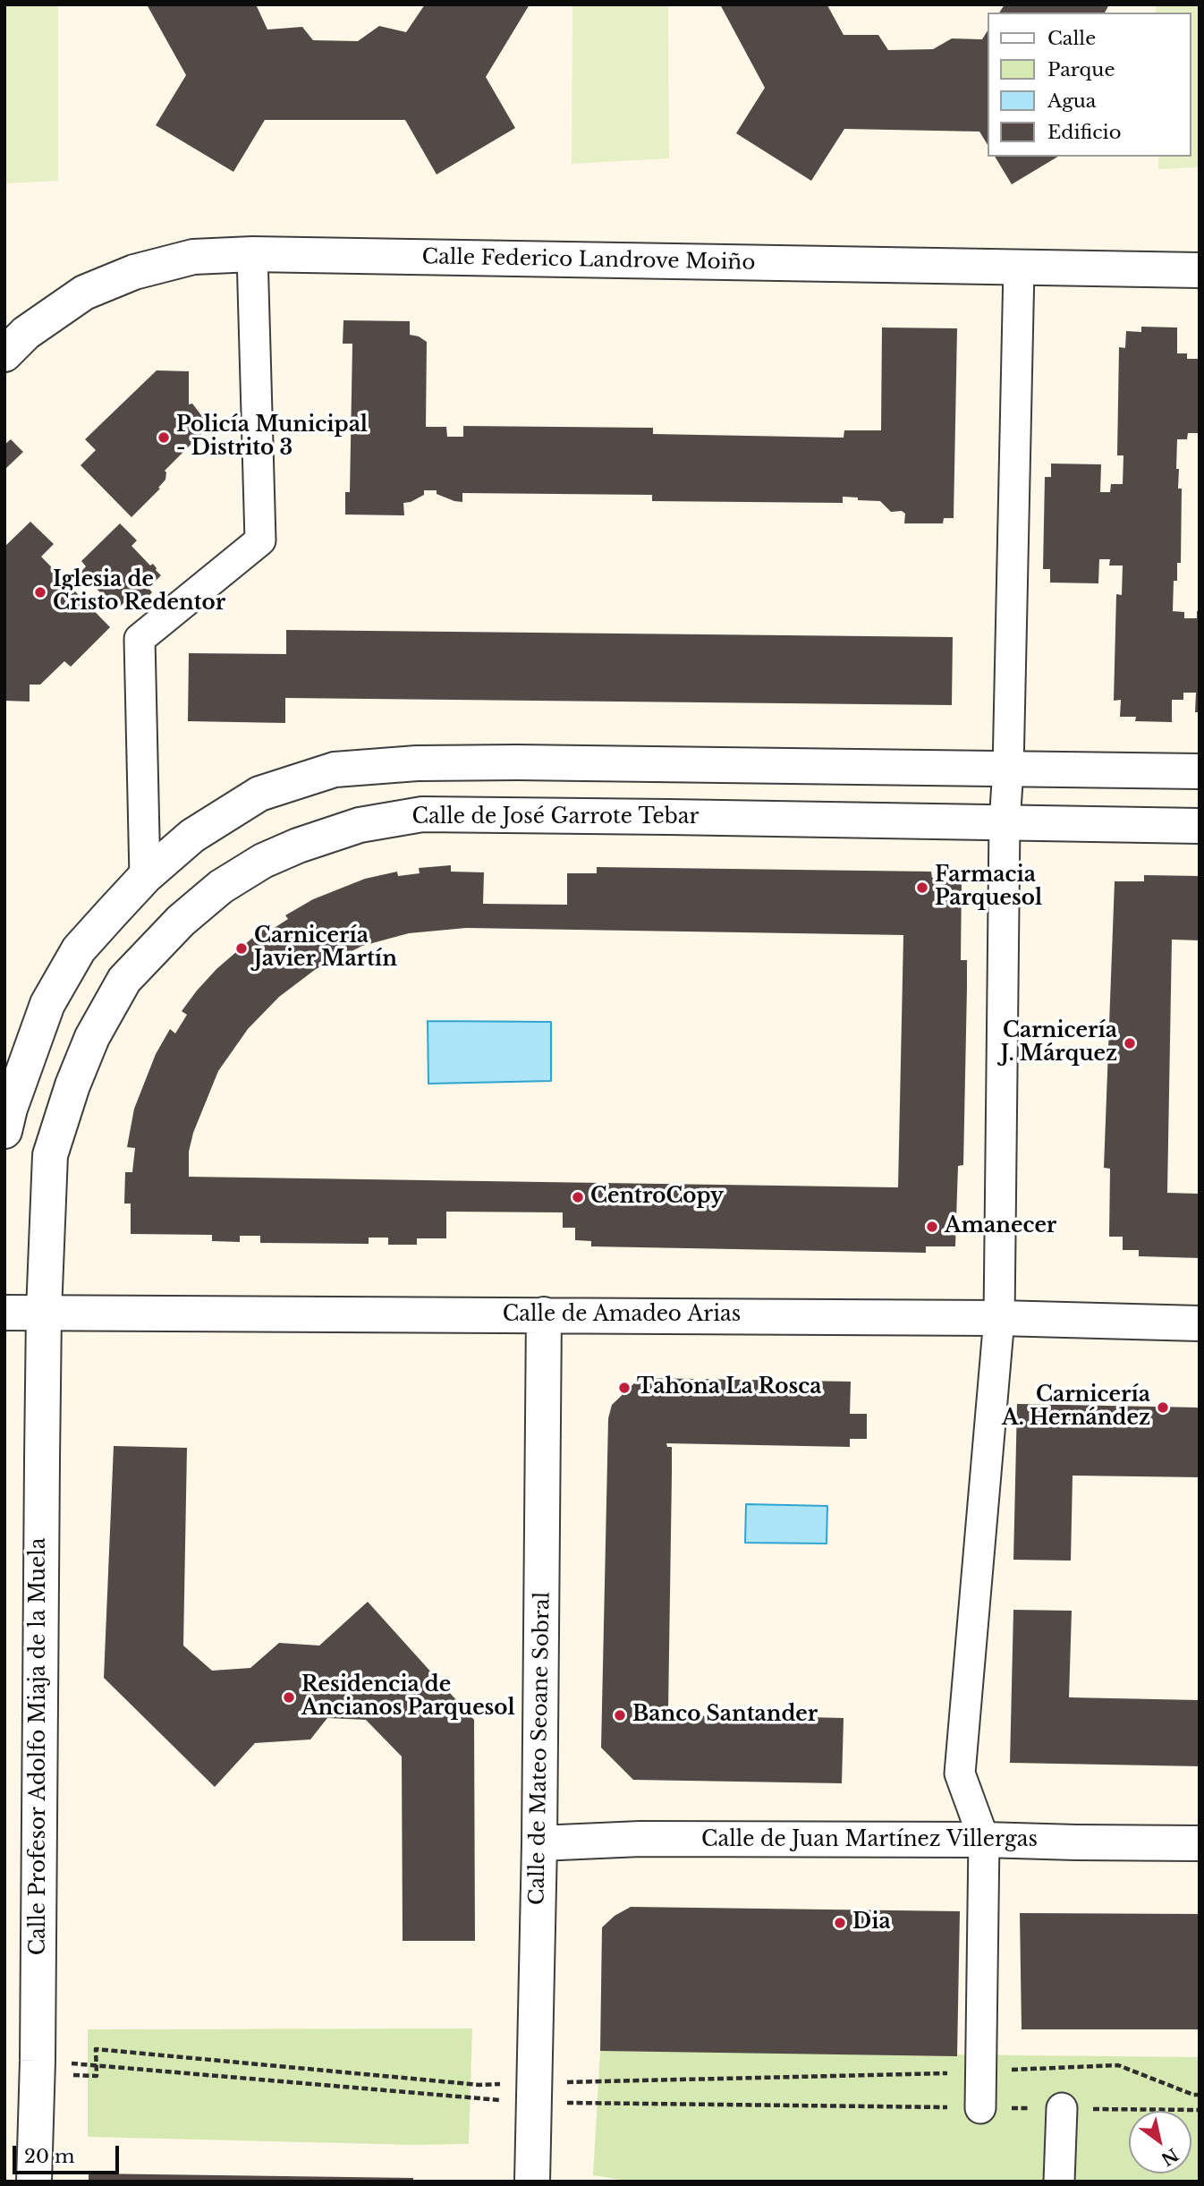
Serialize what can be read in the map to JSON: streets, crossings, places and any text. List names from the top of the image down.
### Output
{
  "streets": {
    "street": [
      "Calle Federico Landrove Moiño",
      "Calle de José Garrote Tebar",
      "Calle de Amadeo Arias",
      "Calle Profesor Adolfo Miaja de la Muela",
      "Calle de Mateo Seoane Sobral",
      "Calle de Juan Martínez Villergas"
    ]
  },
  "crossings": [
    ["Calle de José Garrote Tebar", "Calle de Amadeo Arias"],
    ["Calle de José Garrote Tebar", "Calle Profesor Adolfo Miaja de la Muela"],
    ["Calle de Amadeo Arias", "Calle Profesor Adolfo Miaja de la Muela"],
    ["Calle de Amadeo Arias", "Calle de Mateo Seoane Sobral"],
    ["Calle de Mateo Seoane Sobral", "Calle de Juan Martínez Villergas"]
  ],
  "places": [
    "Policía Municipal - Distrito 3",
    "Iglesia de Cristo Redentor",
    "Farmacia Parquesol",
    "Carnicería Javier Martín",
    "Carnicería J. Márquez",
    "CentroCopy",
    "Amanecer",
    "Tahona La Rosca",
    "Carnicería A. Hernández",
    "Residencia de Ancianos Parquesol",
    "Banco Santander",
    "Dia"
  ],
  "legend": [
    "Calle",
    "Parque",
    "Agua",
    "Edificio"
  ],
  "scale_bar": "20 m",
  "north": "bottom right"
}
